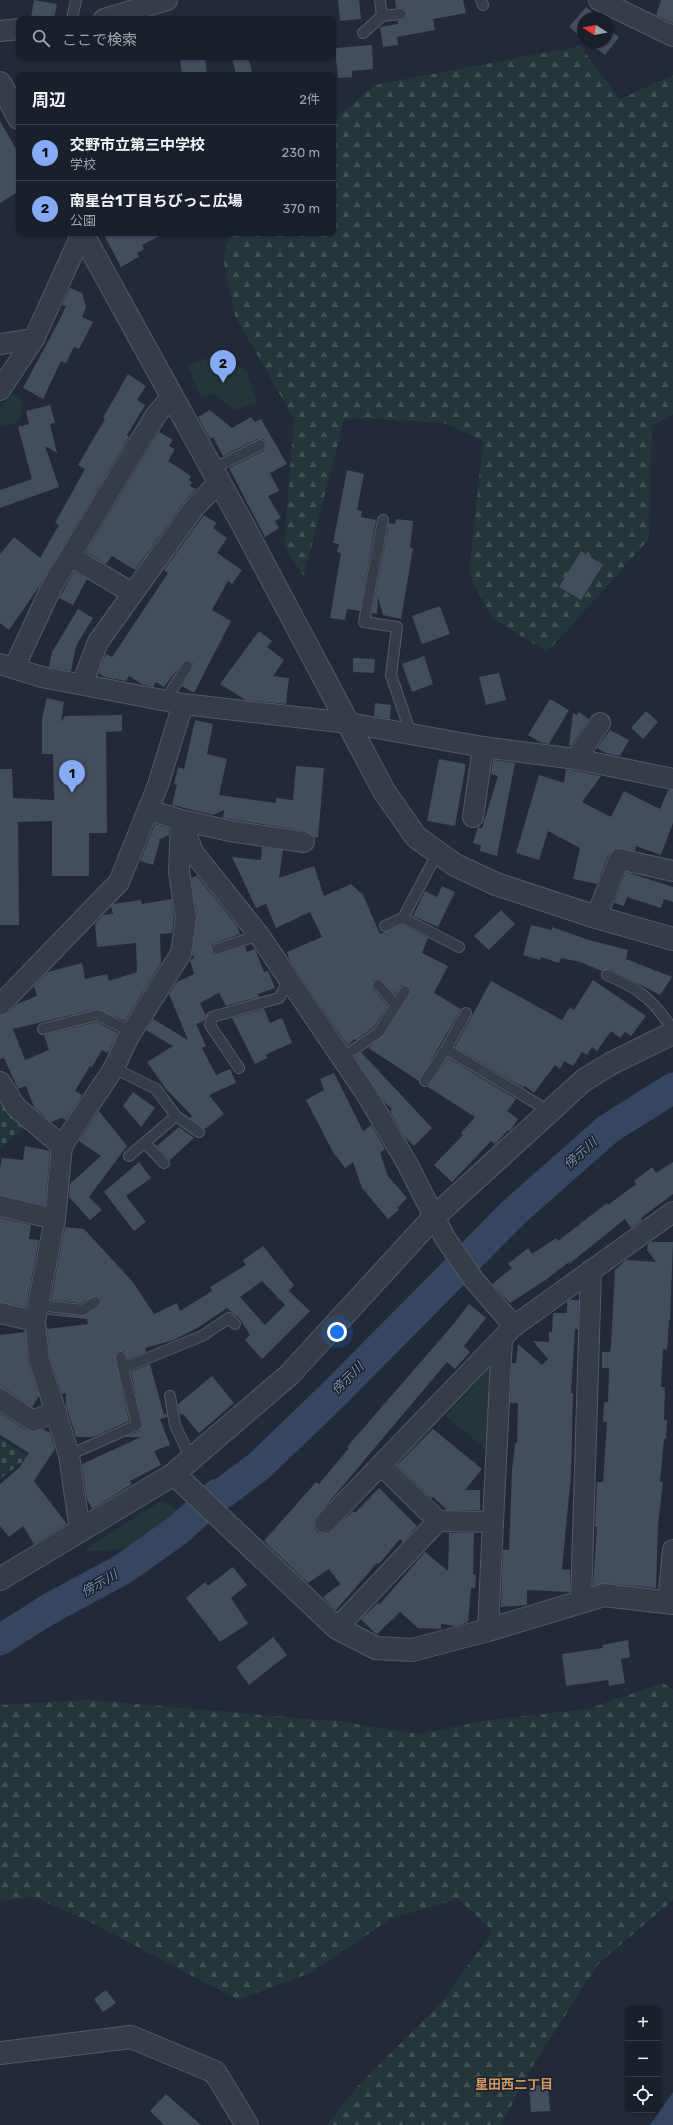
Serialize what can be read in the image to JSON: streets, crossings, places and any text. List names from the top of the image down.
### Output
{
  "districts": ["星田西二丁目"],
  "water": ["傍示川"],
  "north": "left",
  "page": {
    "search": "ここで検索",
    "heading": ["周辺", "2件"],
    "list": [
      {
        "mark": "1",
        "name": "交野市立第三中学校",
        "note": "学校",
        "value": "230 m"
      },
      {
        "mark": "2",
        "name": "南星台1丁目ちびっこ広場",
        "note": "公園",
        "value": "370 m"
      }
    ],
    "pins": ["2", "1"],
    "map_buttons": ["+", "−"]
  }
}
